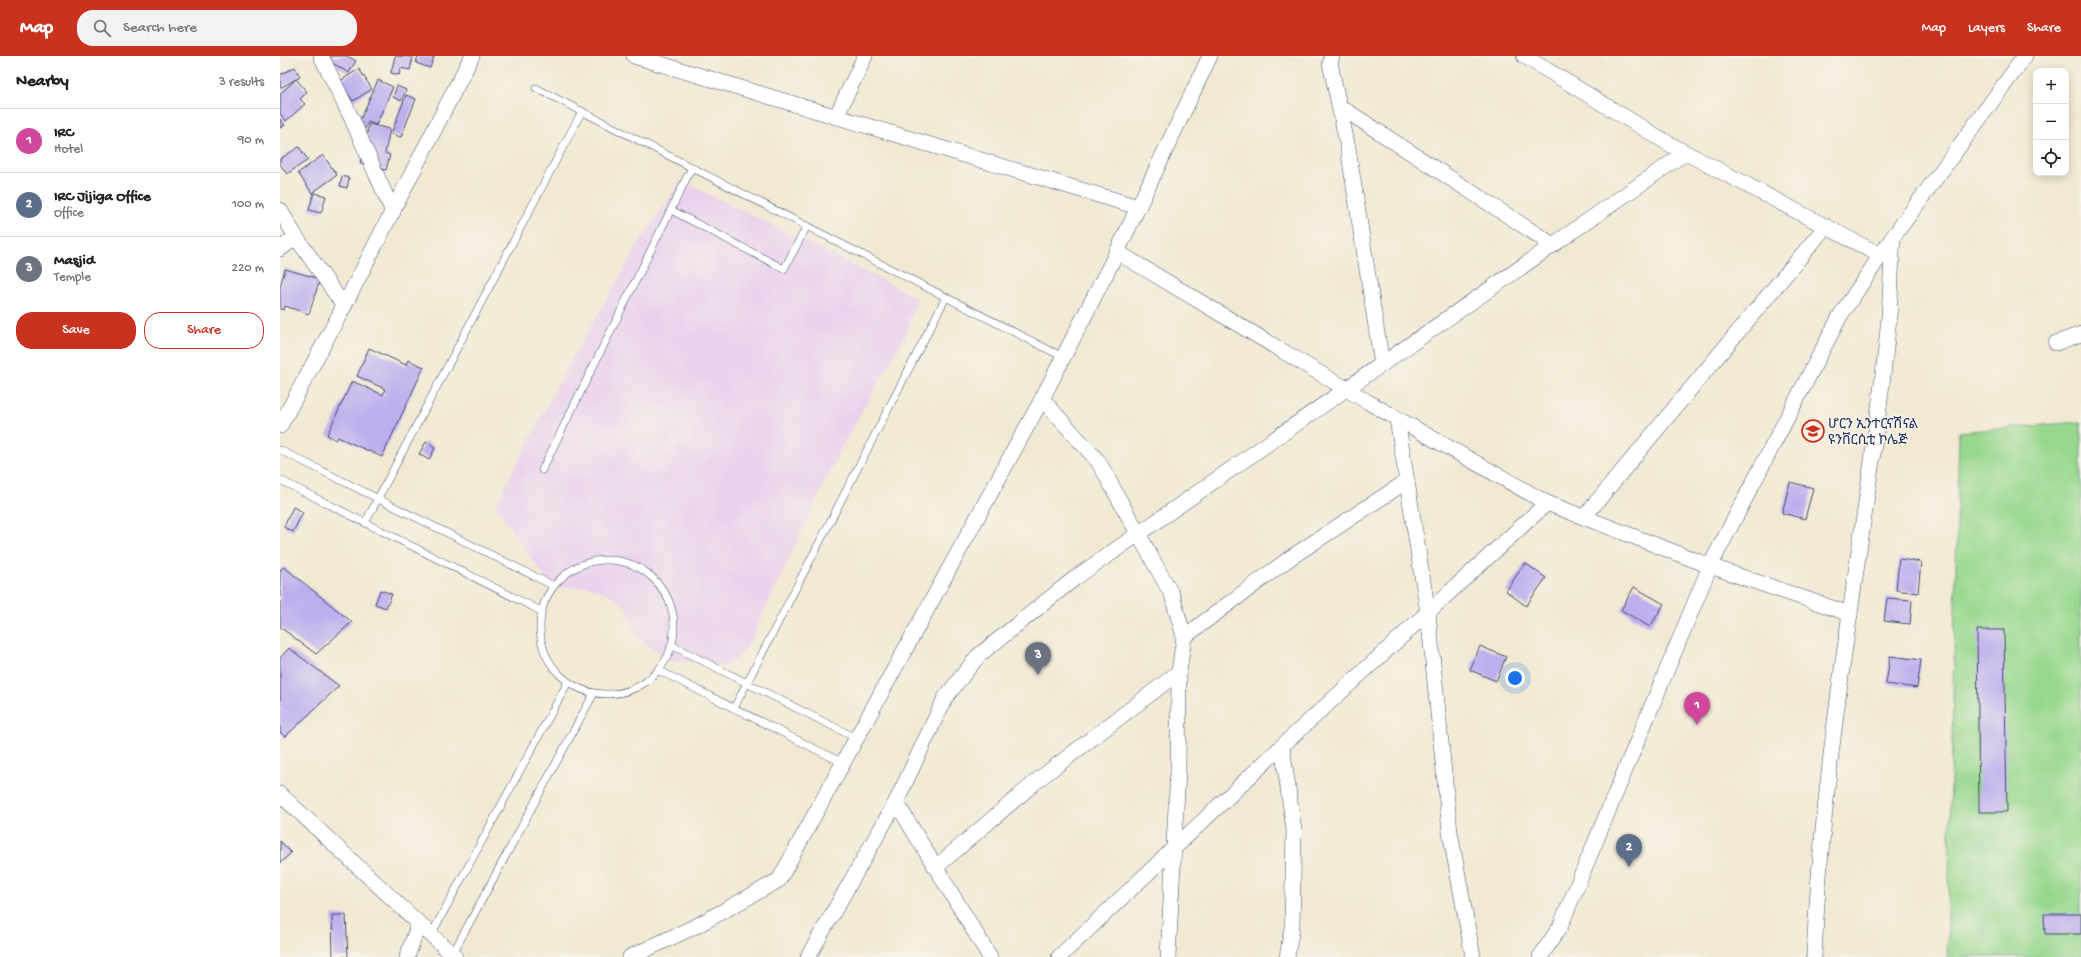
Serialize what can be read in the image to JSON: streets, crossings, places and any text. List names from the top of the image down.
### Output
{
  "places": {
    "school or university": ["ሆርን ኢንተርናሽናል ዩንቨርሲቲ ኮሌጅ"]
  },
  "page": {
    "header": "Map",
    "search": "Search here",
    "nav": ["Map", "Layers", "Share"],
    "heading": ["Nearby", "3 results"],
    "map_buttons": ["+", "−"],
    "list": [
      {
        "mark": "1",
        "name": "IRC",
        "note": "Hotel",
        "value": "90 m"
      },
      {
        "mark": "2",
        "name": "IRC Jijiga Office",
        "note": "Office",
        "value": "100 m"
      },
      {
        "mark": "3",
        "name": "Masjid",
        "note": "Temple",
        "value": "220 m"
      }
    ],
    "buttons": ["Save", "Share"],
    "pins": ["3", "1", "2"]
  }
}
